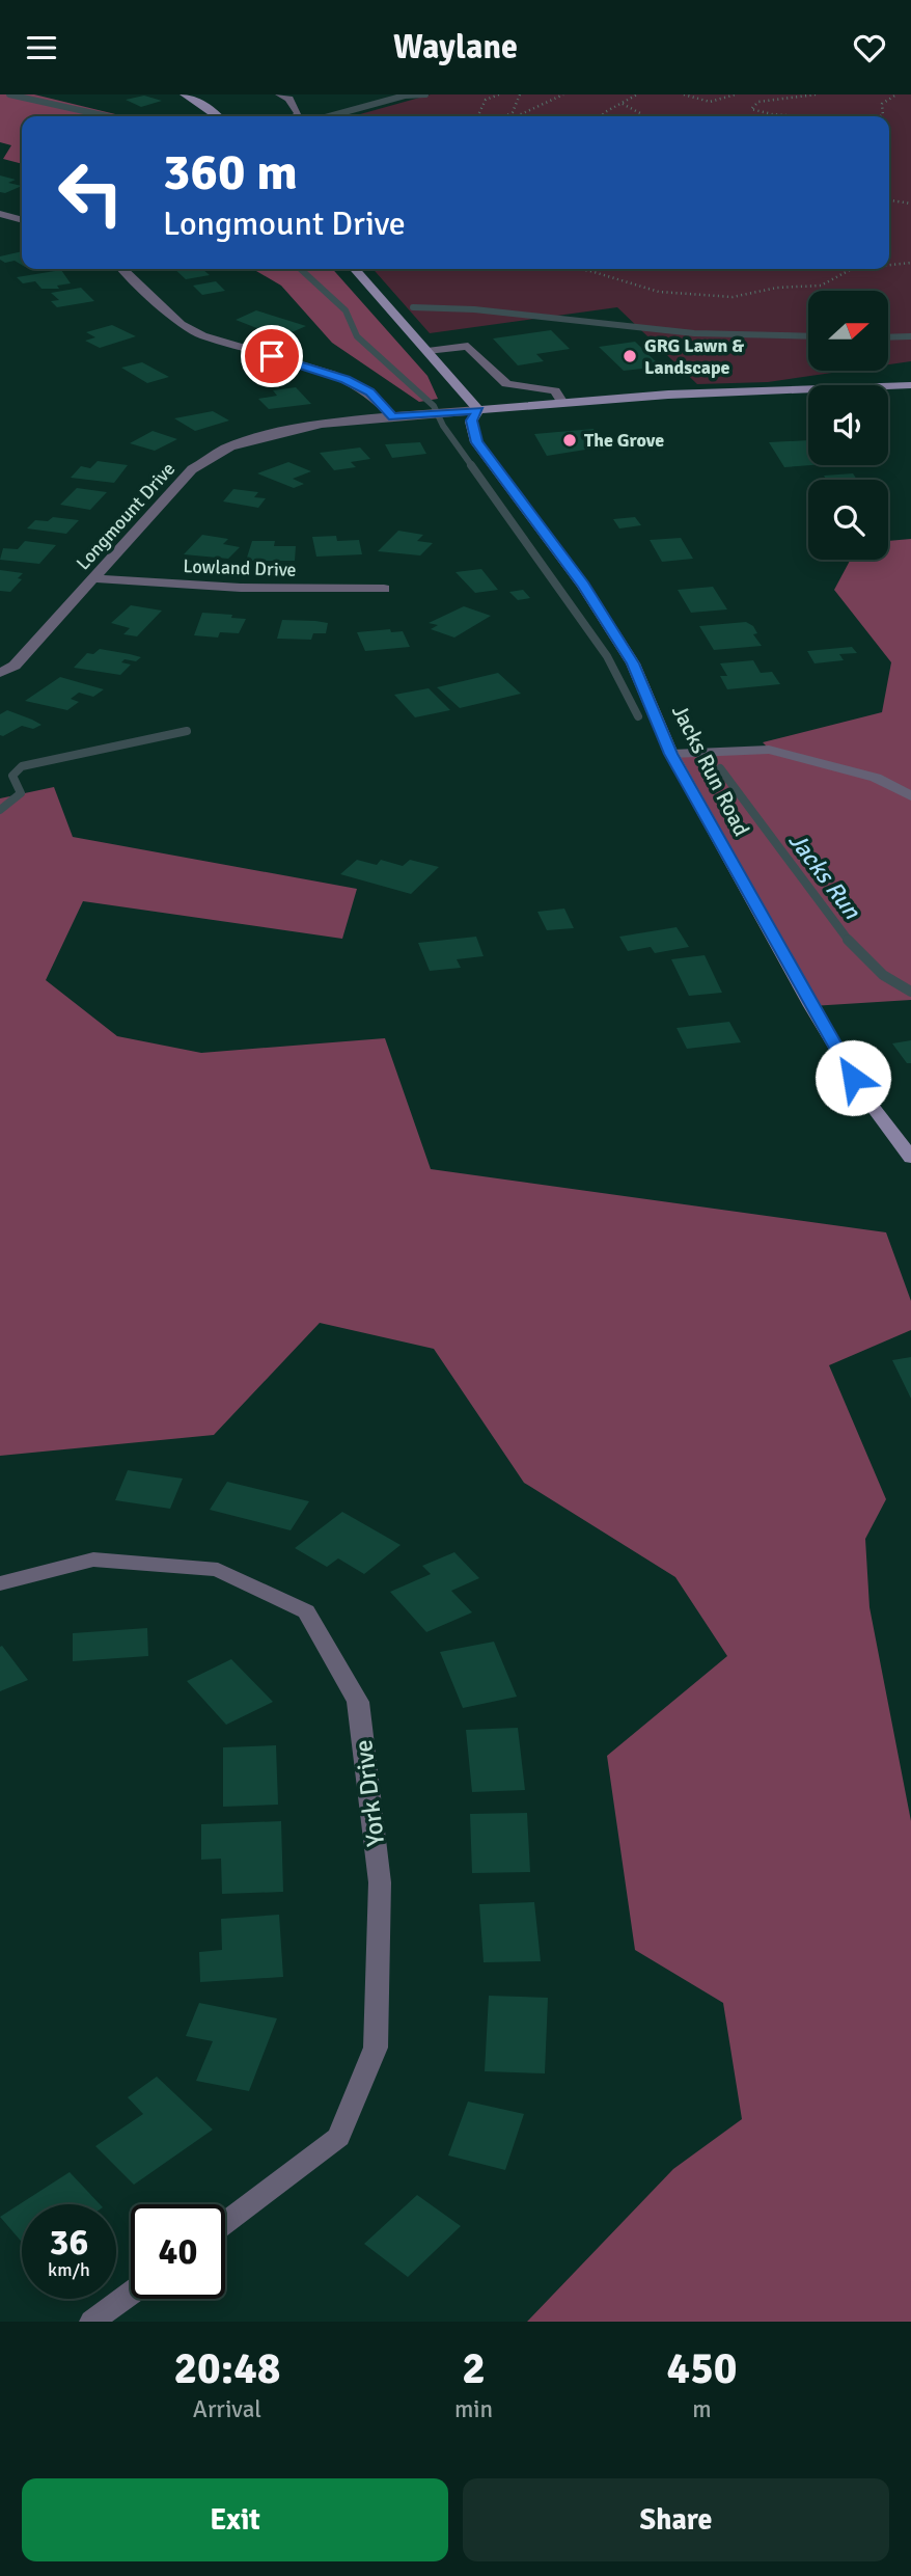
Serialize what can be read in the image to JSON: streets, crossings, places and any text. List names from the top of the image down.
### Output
{
  "streets": {
    "street": [
      "Longmount Drive",
      "Lowland Drive",
      "Jacks Run Road",
      "York Drive"
    ]
  },
  "crossings": [
    ["Longmount Drive", "Lowland Drive"],
    ["Longmount Drive", "Jacks Run Road"]
  ],
  "water": ["Jacks Run"],
  "places": ["GRG Lawn & Landscape", "The Grove"],
  "north": "right",
  "page": {
    "header": "Waylane",
    "turn": ["360 m", "Longmount Drive"],
    "speed": "36 km/h",
    "limit": "40",
    "eta": [
      "20:48",
      "Arrival",
      "2",
      "min",
      "450",
      "m"
    ],
    "buttons": ["Exit", "Share"]
  }
}
